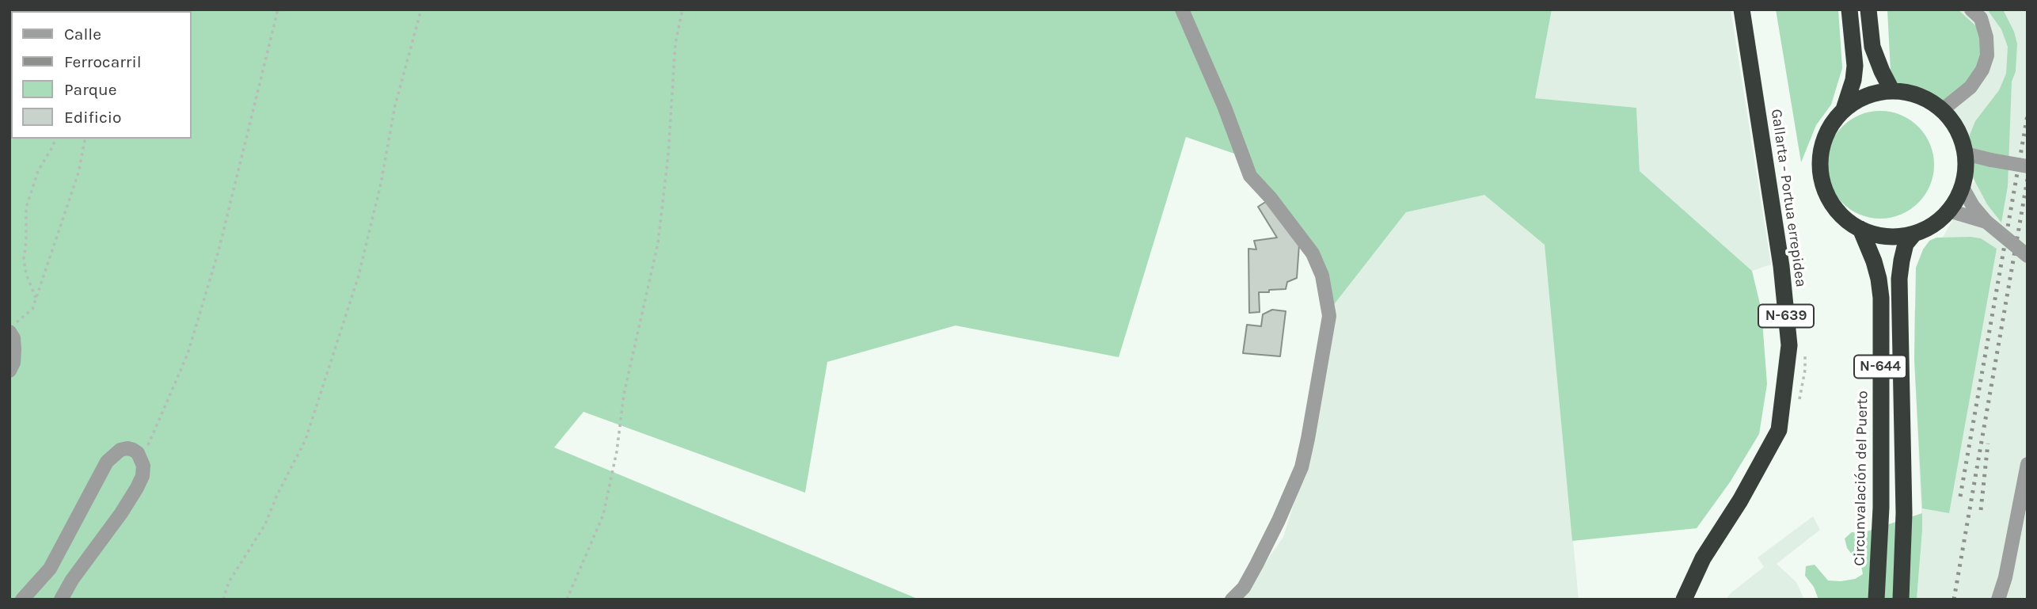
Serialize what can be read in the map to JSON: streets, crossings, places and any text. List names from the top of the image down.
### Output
{
  "streets": {
    "highway": [
      "Gallarta - Portua errepidea",
      "N-639",
      "N-644",
      "Circunvalación del Puerto"
    ]
  },
  "crossings": [
    ["N-644", "Circunvalación del Puerto"]
  ],
  "legend": [
    "Calle",
    "Ferrocarril",
    "Parque",
    "Edificio"
  ]
}
